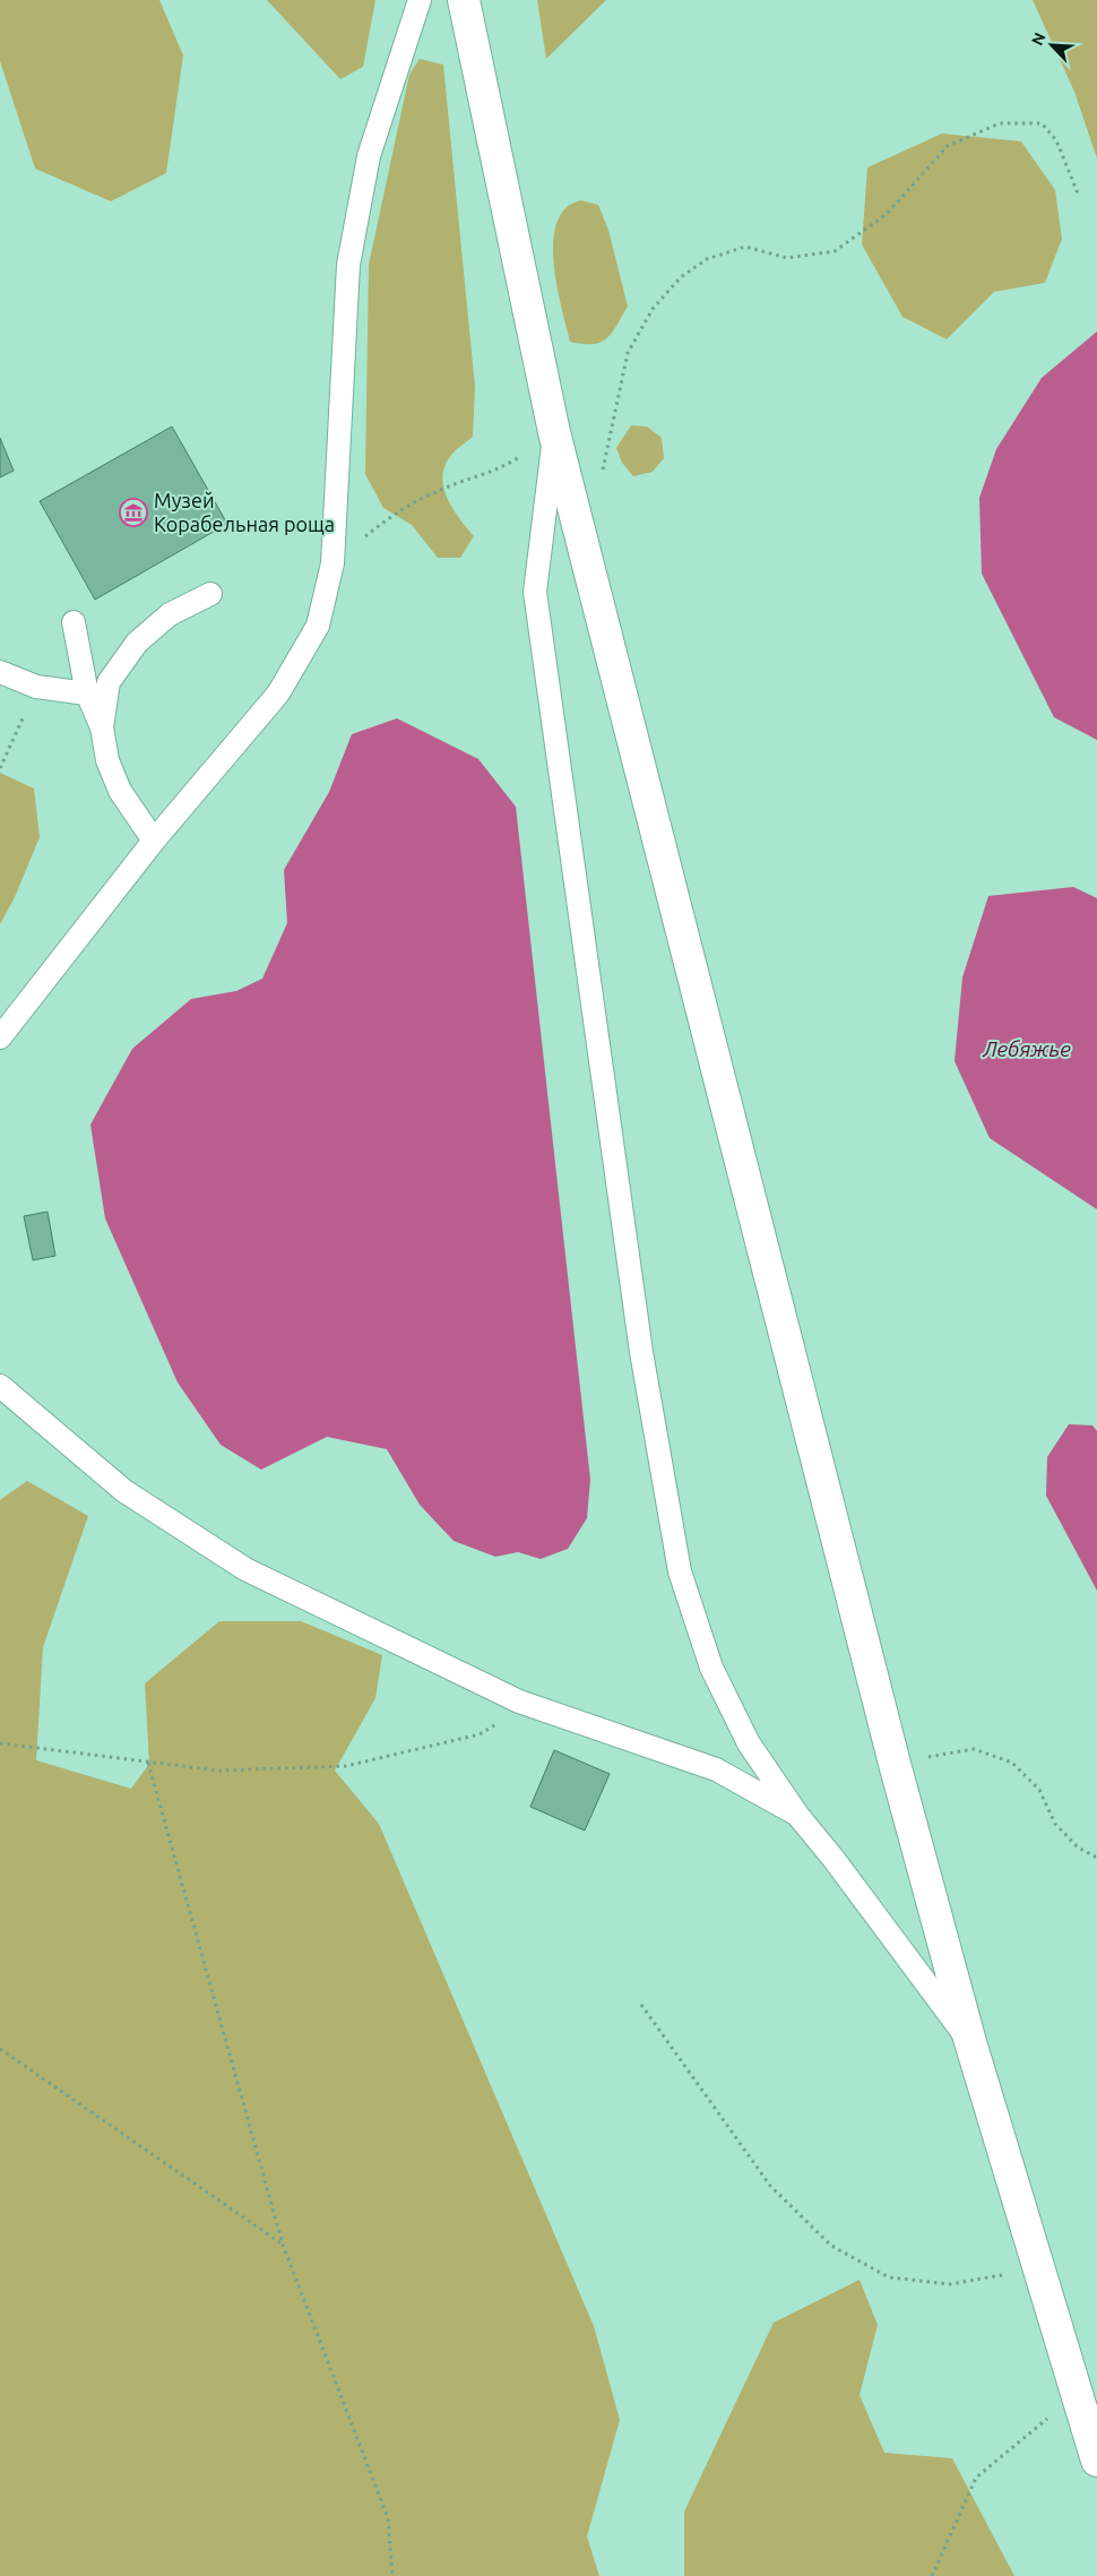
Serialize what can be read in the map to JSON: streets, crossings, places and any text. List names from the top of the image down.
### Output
{
  "water": ["Лебяжье"],
  "places": {
    "museum": ["Музей Корабельная роща"]
  },
  "north": "top left"
}
